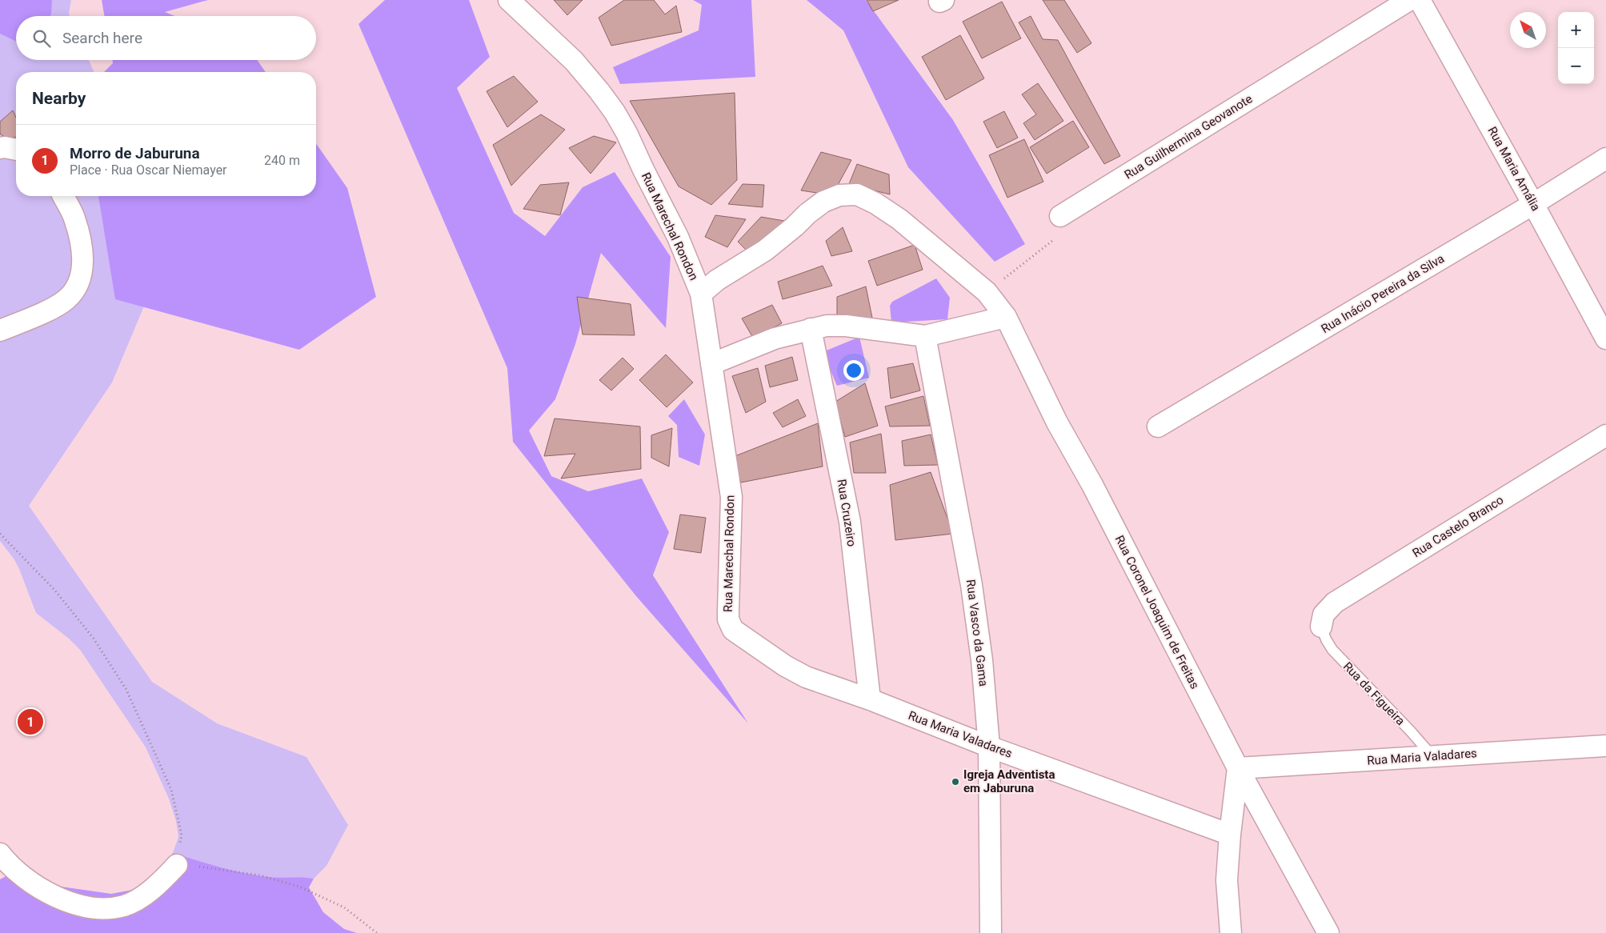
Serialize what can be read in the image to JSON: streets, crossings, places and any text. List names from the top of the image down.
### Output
{
  "streets": {
    "street": [
      "Rua Guilhermina Geovanote",
      "Rua Maria Amália",
      "Rua Marechal Rondon",
      "Rua Inácio Pereira da Silva",
      "Rua Cruzeiro",
      "Rua Castelo Branco",
      "Rua Coronel Joaquim de Freitas",
      "Rua Vasco da Gama",
      "Rua Maria Valadares"
    ],
    "lane": ["Rua da Figueira"]
  },
  "crossings": [
    ["Rua Maria Amália", "Rua Inácio Pereira da Silva"],
    ["Rua Marechal Rondon", "Rua Coronel Joaquim de Freitas"],
    ["Rua Marechal Rondon", "Rua Maria Valadares"],
    ["Rua Cruzeiro", "Rua Maria Valadares"],
    ["Rua Castelo Branco", "Rua da Figueira"],
    ["Rua Coronel Joaquim de Freitas", "Rua Maria Valadares"],
    ["Rua Vasco da Gama", "Rua Maria Valadares"],
    ["Rua da Figueira", "Rua Maria Valadares"]
  ],
  "places": ["Igreja Adventista em Jaburuna"],
  "north": "top left",
  "page": {
    "map_buttons": ["+", "−"],
    "search": "Search here",
    "heading": "Nearby",
    "list": [
      {
        "mark": "1",
        "name": "Morro de Jaburuna",
        "note": "Place · Rua Oscar Niemayer",
        "value": "240 m"
      }
    ],
    "pins": "1"
  }
}
